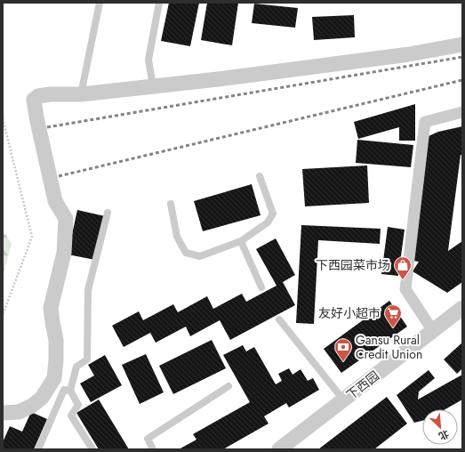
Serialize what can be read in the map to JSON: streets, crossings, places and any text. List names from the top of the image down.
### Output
{
  "streets": {
    "street": ["下西园"]
  },
  "places": {
    "shop": ["下西园菜市场"],
    "supermarket": ["友好小超市"],
    "bank": ["Gansu Rural Credit Union"]
  },
  "north": "bottom right"
}
